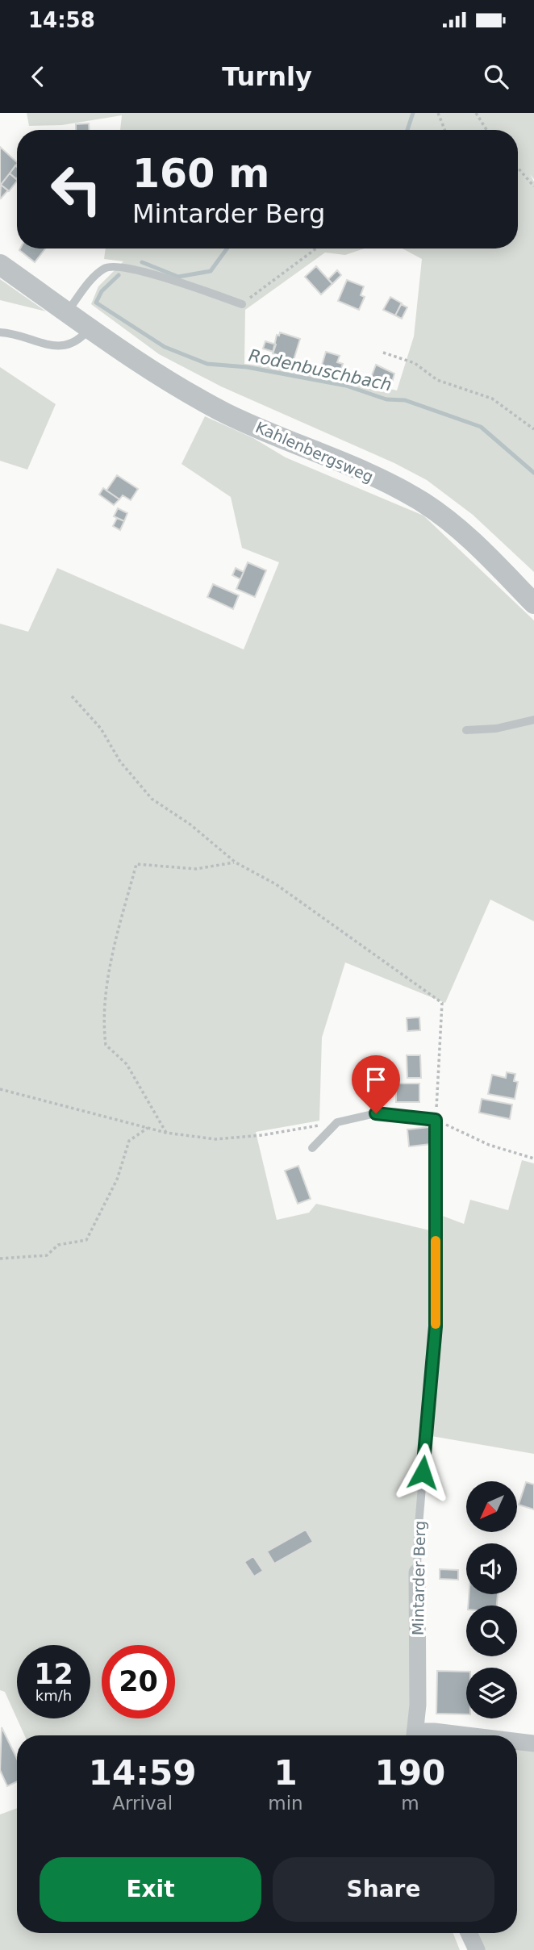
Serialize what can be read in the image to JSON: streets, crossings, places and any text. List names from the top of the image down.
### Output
{
  "streets": {
    "street": ["Kahlenbergsweg", "Mintarder Berg"]
  },
  "water": ["Rodenbuschbach"],
  "north": "bottom left",
  "page": {
    "status": "14:58",
    "header": "Turnly",
    "turn": ["160 m", "Mintarder Berg"],
    "speed": "12 km/h",
    "limit": "20",
    "eta": [
      "14:59",
      "Arrival",
      "1",
      "min",
      "190",
      "m"
    ],
    "buttons": ["Exit", "Share"]
  }
}
